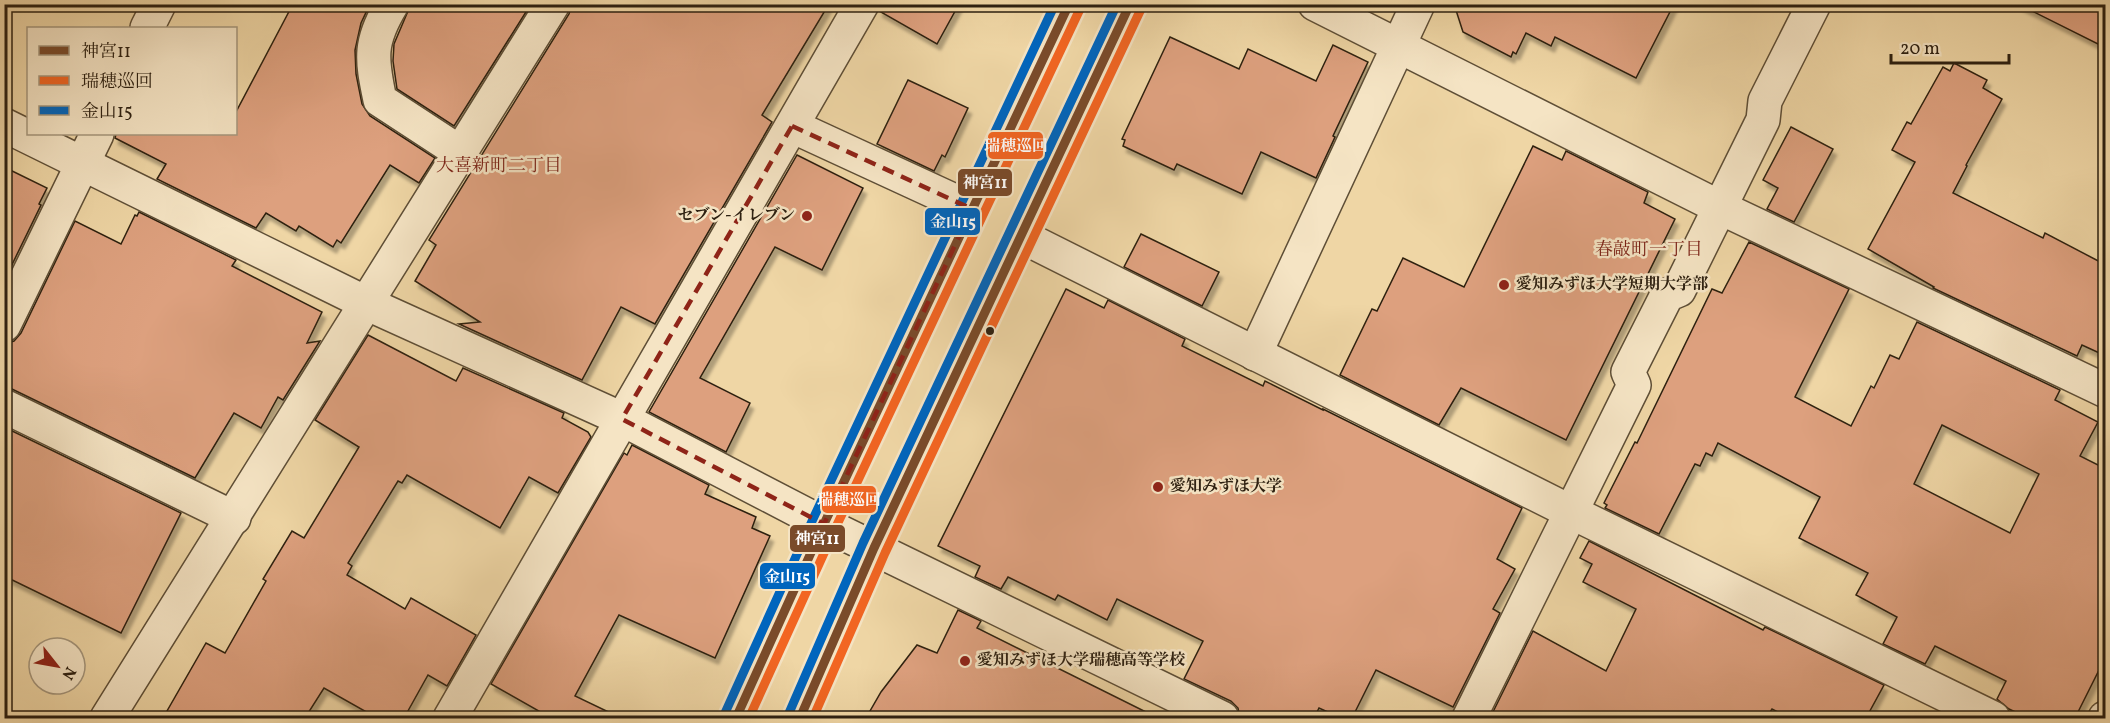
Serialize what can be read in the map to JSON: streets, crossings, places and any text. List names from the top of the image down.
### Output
{
  "districts": ["大喜新町二丁目", "春敲町一丁目"],
  "places": [
    "セブン-イレブン",
    "愛知みずほ大学短期大学部",
    "愛知みずほ大学",
    "愛知みずほ大学瑞穂高等学校"
  ],
  "lines": ["transit line 神宮11", "transit line 金山15", "transit line 瑞穂巡回"],
  "legend": ["神宮11", "瑞穂巡回", "金山15"],
  "scale_bar": "20 m",
  "north": "bottom right"
}
